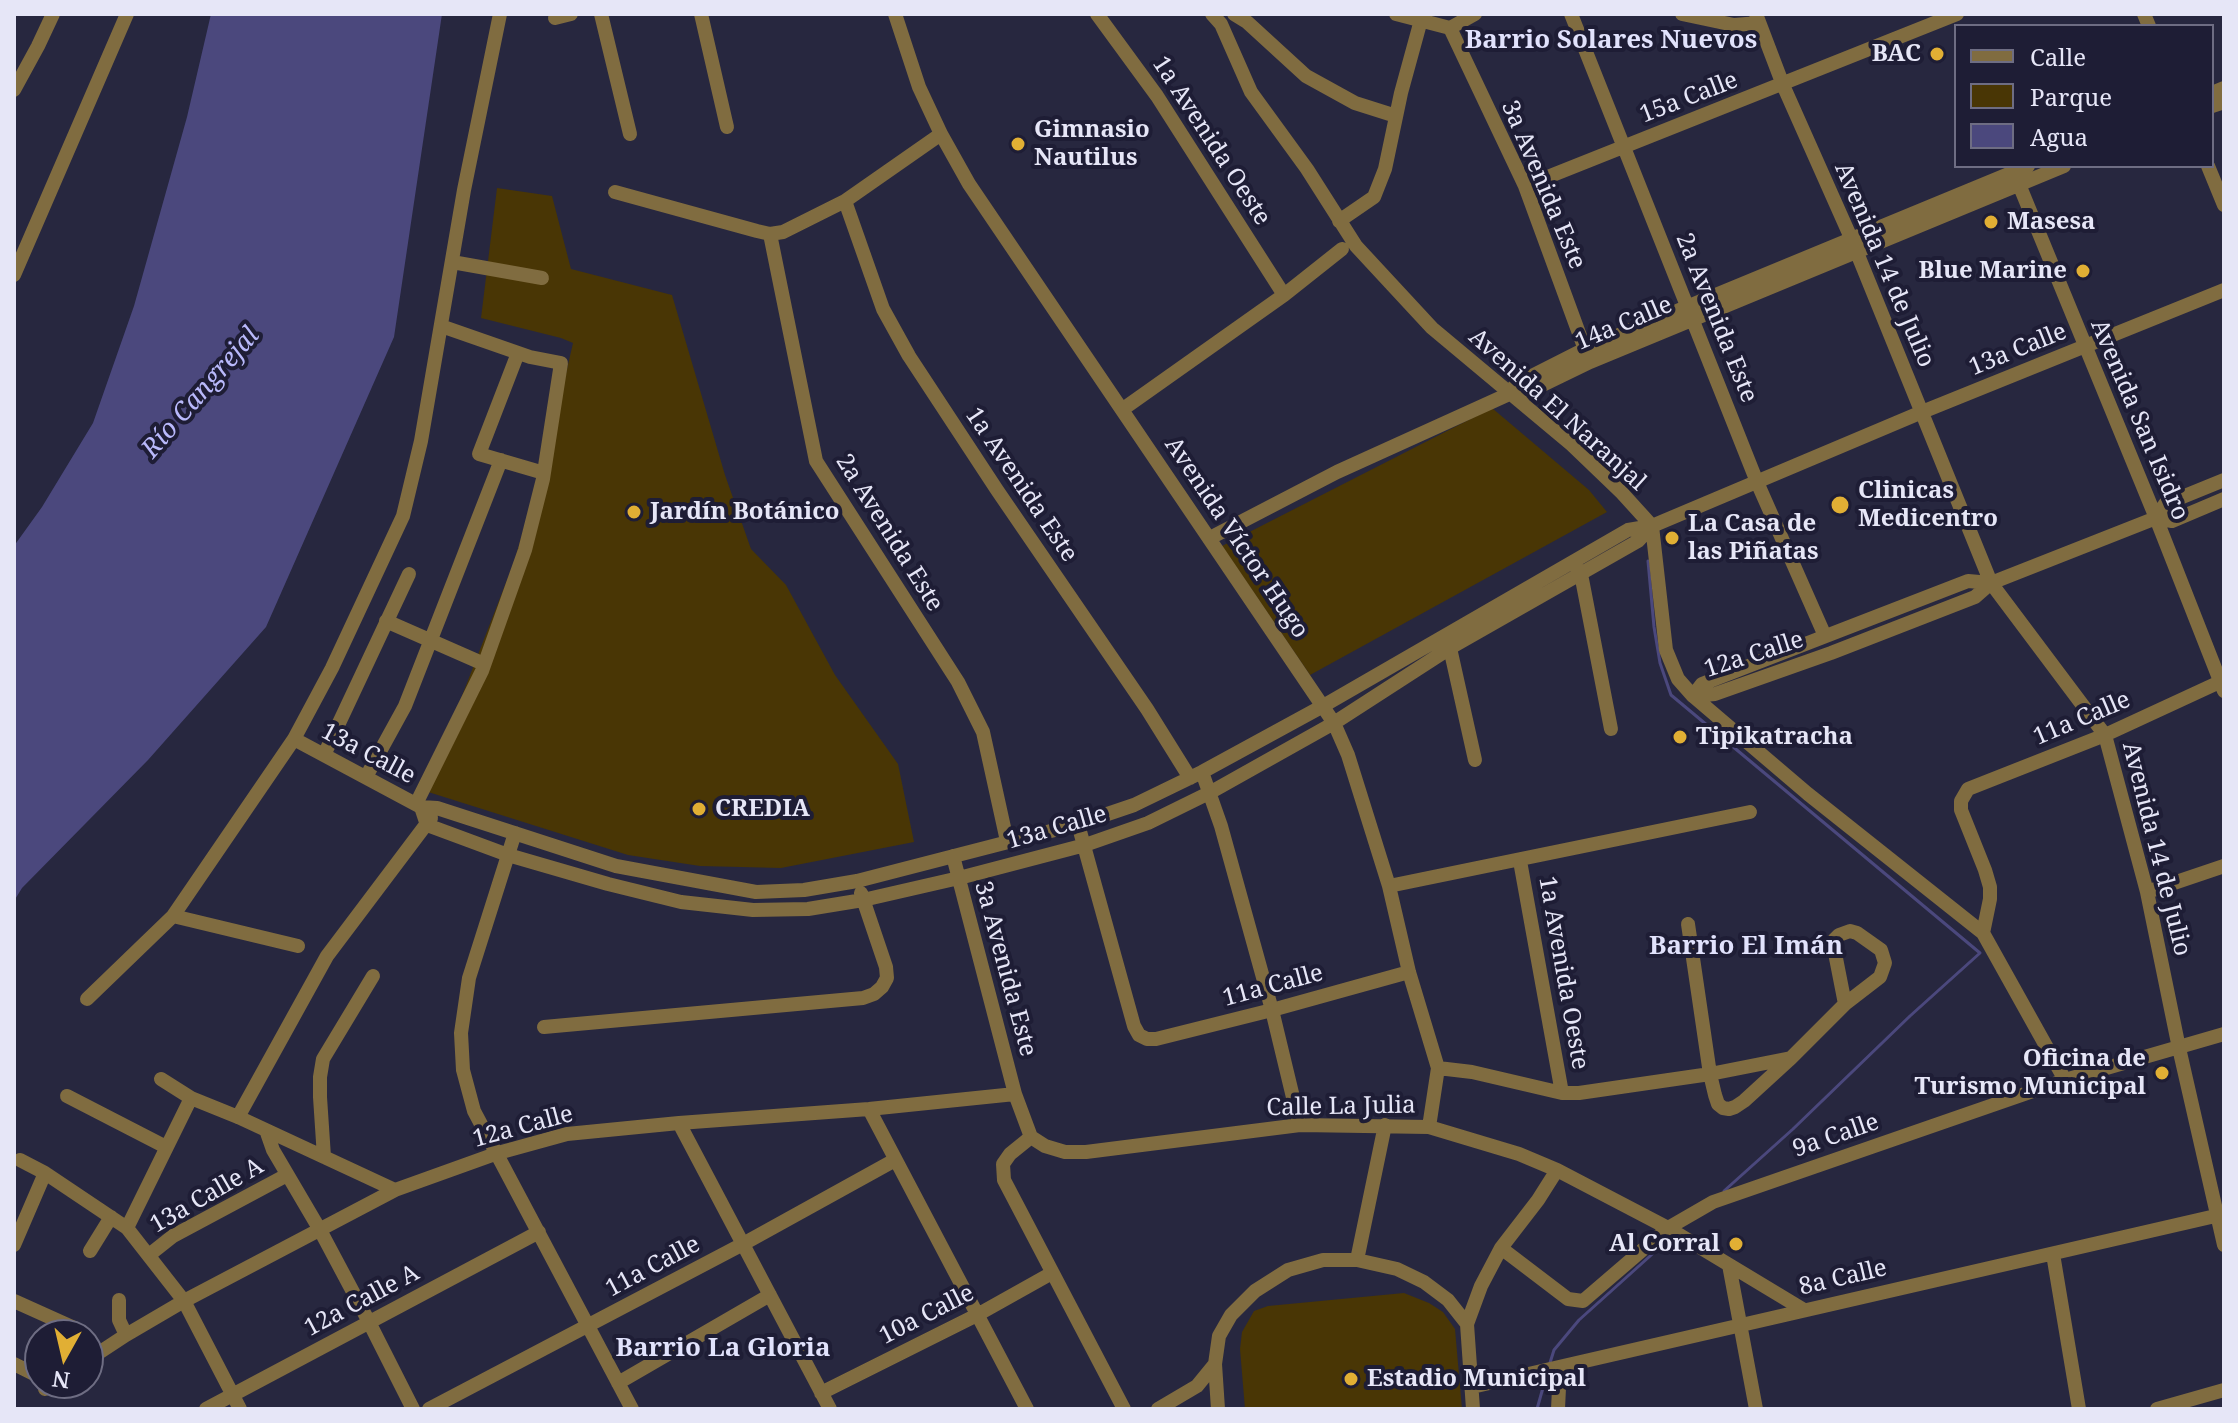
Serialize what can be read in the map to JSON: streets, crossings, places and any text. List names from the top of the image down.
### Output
{
  "streets": {
    "street": [
      "15a Calle",
      "1a Avenida Oeste",
      "3a Avenida Este",
      "Avenida 14 de Julio",
      "2a Avenida Este",
      "14a Calle",
      "13a Calle",
      "Avenida El Naranjal",
      "Avenida San Isidro",
      "1a Avenida Este",
      "Avenida Víctor Hugo",
      "12a Calle",
      "11a Calle",
      "Calle La Julia",
      "9a Calle",
      "13a Calle A",
      "8a Calle",
      "12a Calle A",
      "10a Calle"
    ]
  },
  "crossings": [
    ["15a Calle", "3a Avenida Este"],
    ["15a Calle", "Avenida 14 de Julio"],
    ["15a Calle", "2a Avenida Este"],
    ["3a Avenida Este", "14a Calle"],
    ["3a Avenida Este", "13a Calle"],
    ["3a Avenida Este", "12a Calle"],
    ["Avenida 14 de Julio", "14a Calle"],
    ["Avenida 14 de Julio", "13a Calle"],
    ["Avenida 14 de Julio", "12a Calle"],
    ["Avenida 14 de Julio", "11a Calle"],
    ["Avenida 14 de Julio", "9a Calle"],
    ["Avenida 14 de Julio", "8a Calle"],
    ["2a Avenida Este", "14a Calle"],
    ["2a Avenida Este", "13a Calle"],
    ["2a Avenida Este", "12a Calle"],
    ["14a Calle", "Avenida El Naranjal"],
    ["14a Calle", "Avenida San Isidro"],
    ["13a Calle", "Avenida El Naranjal"],
    ["13a Calle", "Avenida San Isidro"],
    ["13a Calle", "1a Avenida Este"],
    ["13a Calle", "Avenida Víctor Hugo"],
    ["13a Calle", "11a Calle"],
    ["Avenida El Naranjal", "12a Calle"],
    ["Avenida El Naranjal", "11a Calle"],
    ["Avenida El Naranjal", "9a Calle"],
    ["Avenida San Isidro", "12a Calle"],
    ["Avenida San Isidro", "11a Calle"],
    ["1a Avenida Este", "11a Calle"],
    ["Avenida Víctor Hugo", "11a Calle"],
    ["Avenida Víctor Hugo", "Calle La Julia"],
    ["Calle La Julia", "9a Calle"],
    ["Calle La Julia", "8a Calle"]
  ],
  "districts": ["Barrio Solares Nuevos", "Barrio El Imán", "Barrio La Gloria"],
  "water": ["Río Cangrejal"],
  "places": [
    "BAC",
    "Gimnasio Nautilus",
    "Masesa",
    "Blue Marine",
    "Clinicas Medicentro",
    "Jardín Botánico",
    "La Casa de las Piñatas",
    "Tipikatracha",
    "CREDIA",
    "Oficina de Turismo Municipal",
    "Al Corral",
    "Estadio Municipal"
  ],
  "legend": ["Calle", "Parque", "Agua"],
  "north": "bottom"
}
